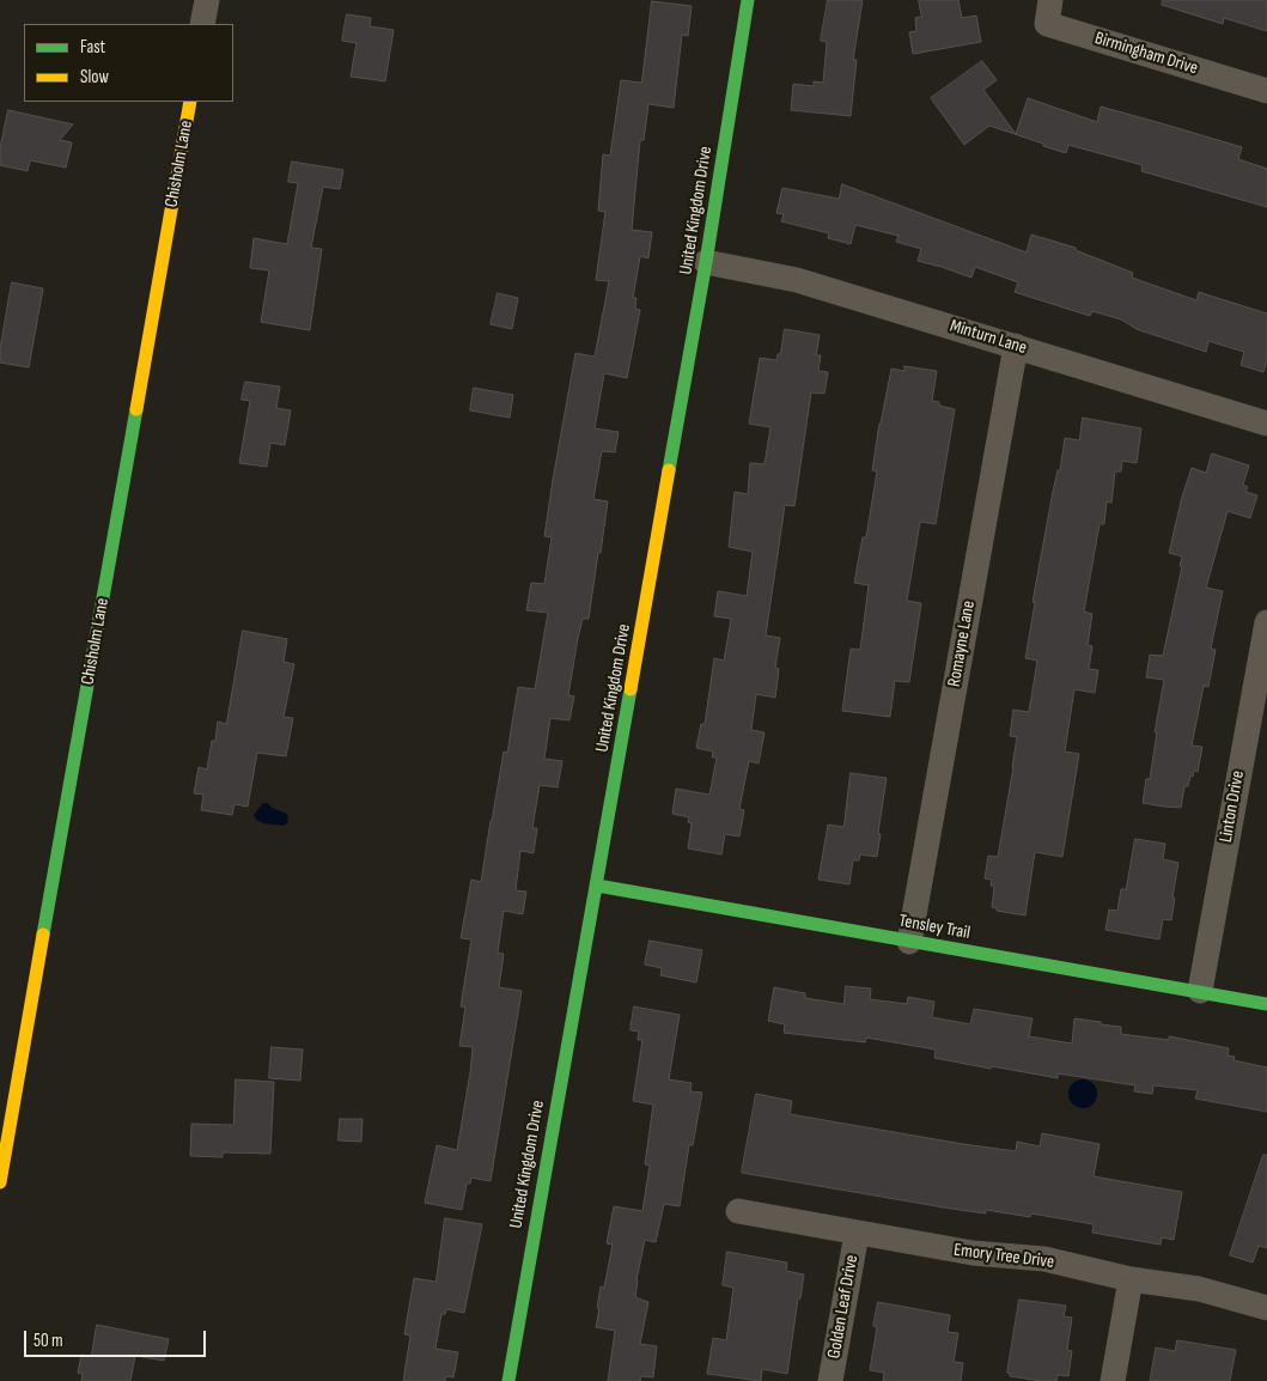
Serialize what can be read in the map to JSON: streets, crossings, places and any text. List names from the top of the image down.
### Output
{
  "streets": {
    "street": [
      "Birmingham Drive",
      "Chisholm Lane",
      "United Kingdom Drive",
      "Minturn Lane",
      "Romayne Lane",
      "Linton Drive",
      "Tensley Trail",
      "Emory Tree Drive",
      "Golden Leaf Drive"
    ]
  },
  "crossings": [
    ["United Kingdom Drive", "Minturn Lane"],
    ["United Kingdom Drive", "Tensley Trail"],
    ["Minturn Lane", "Romayne Lane"],
    ["Romayne Lane", "Tensley Trail"],
    ["Linton Drive", "Tensley Trail"],
    ["Emory Tree Drive", "Golden Leaf Drive"]
  ],
  "legend": ["Fast", "Slow"],
  "scale_bar": "50 m"
}
